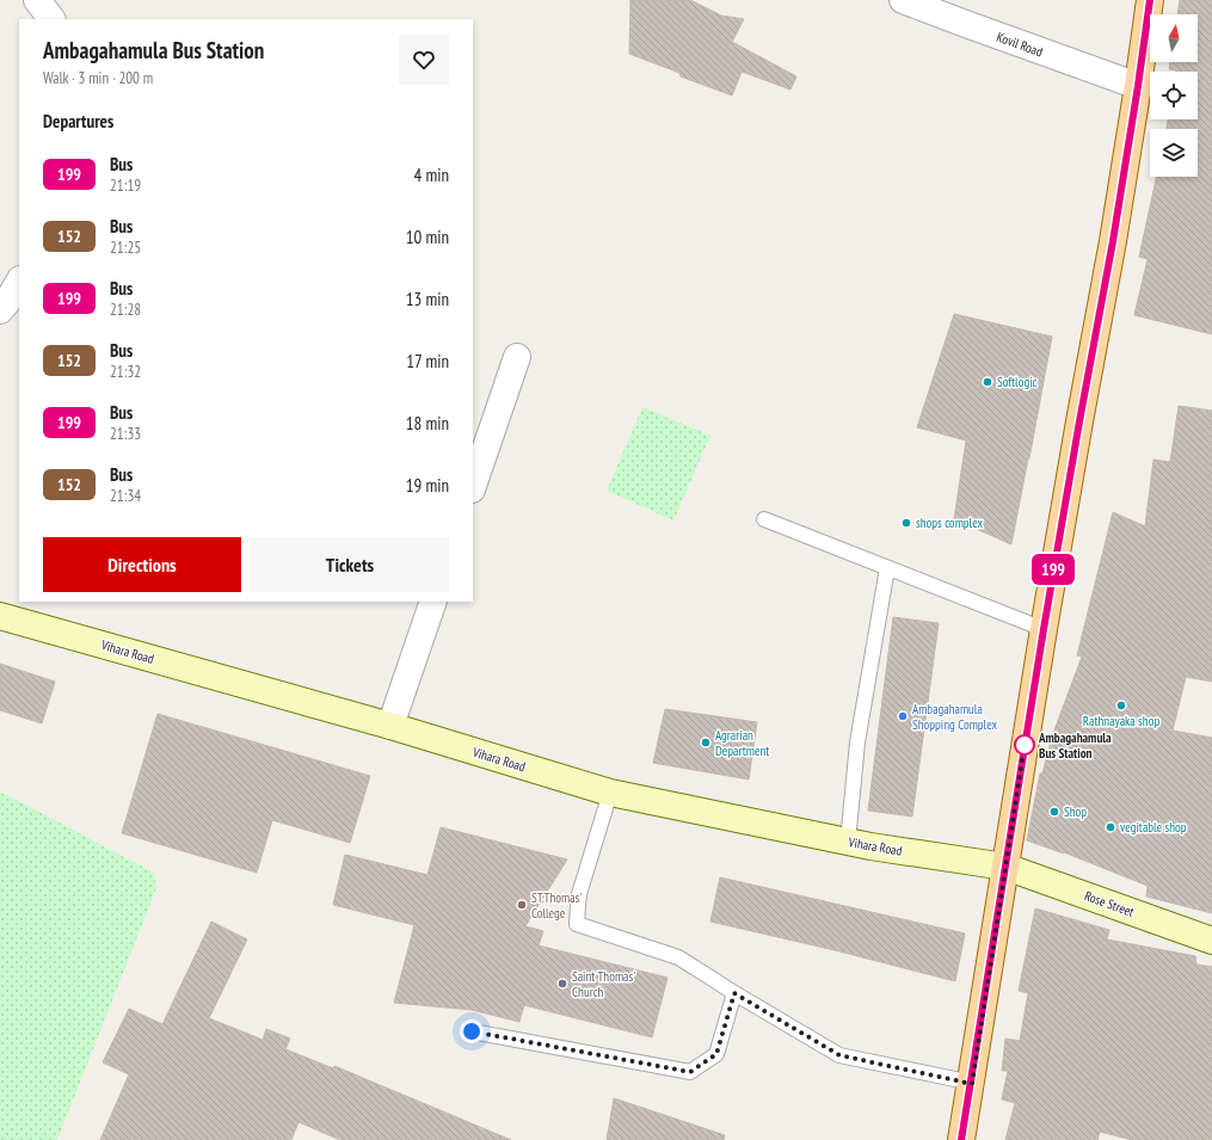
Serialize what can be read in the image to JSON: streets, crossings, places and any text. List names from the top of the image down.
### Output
{
  "streets": {
    "street": ["Kovil Road", "Vihara Road", "Rose Street"]
  },
  "crossings": [
    ["Vihara Road", "Rose Street"]
  ],
  "places": [
    "Softlogic",
    "shops complex",
    "Rathnayaka shop",
    "Ambagahamula Shopping Complex",
    "Agrarian Department",
    "Ambagahamula Bus Station",
    "Shop",
    "vegitable shop",
    "ST.Thomas' College",
    "Saint Thomas' Church"
  ],
  "lines": ["bus line 199"],
  "north": "top",
  "page": {
    "on_map": "199",
    "heading": [
      ["Ambagahamula Bus Station", "Walk · 3 min · 200 m"],
      "Departures"
    ],
    "list": [
      {
        "mark": "199",
        "name": "Bus",
        "note": "21:19",
        "value": "4 min"
      },
      {
        "mark": "152",
        "name": "Bus",
        "note": "21:25",
        "value": "10 min"
      },
      {
        "mark": "199",
        "name": "Bus",
        "note": "21:28",
        "value": "13 min"
      },
      {
        "mark": "152",
        "name": "Bus",
        "note": "21:32",
        "value": "17 min"
      },
      {
        "mark": "199",
        "name": "Bus",
        "note": "21:33",
        "value": "18 min"
      },
      {
        "mark": "152",
        "name": "Bus",
        "note": "21:34",
        "value": "19 min"
      }
    ],
    "buttons": ["Directions", "Tickets"]
  }
}
